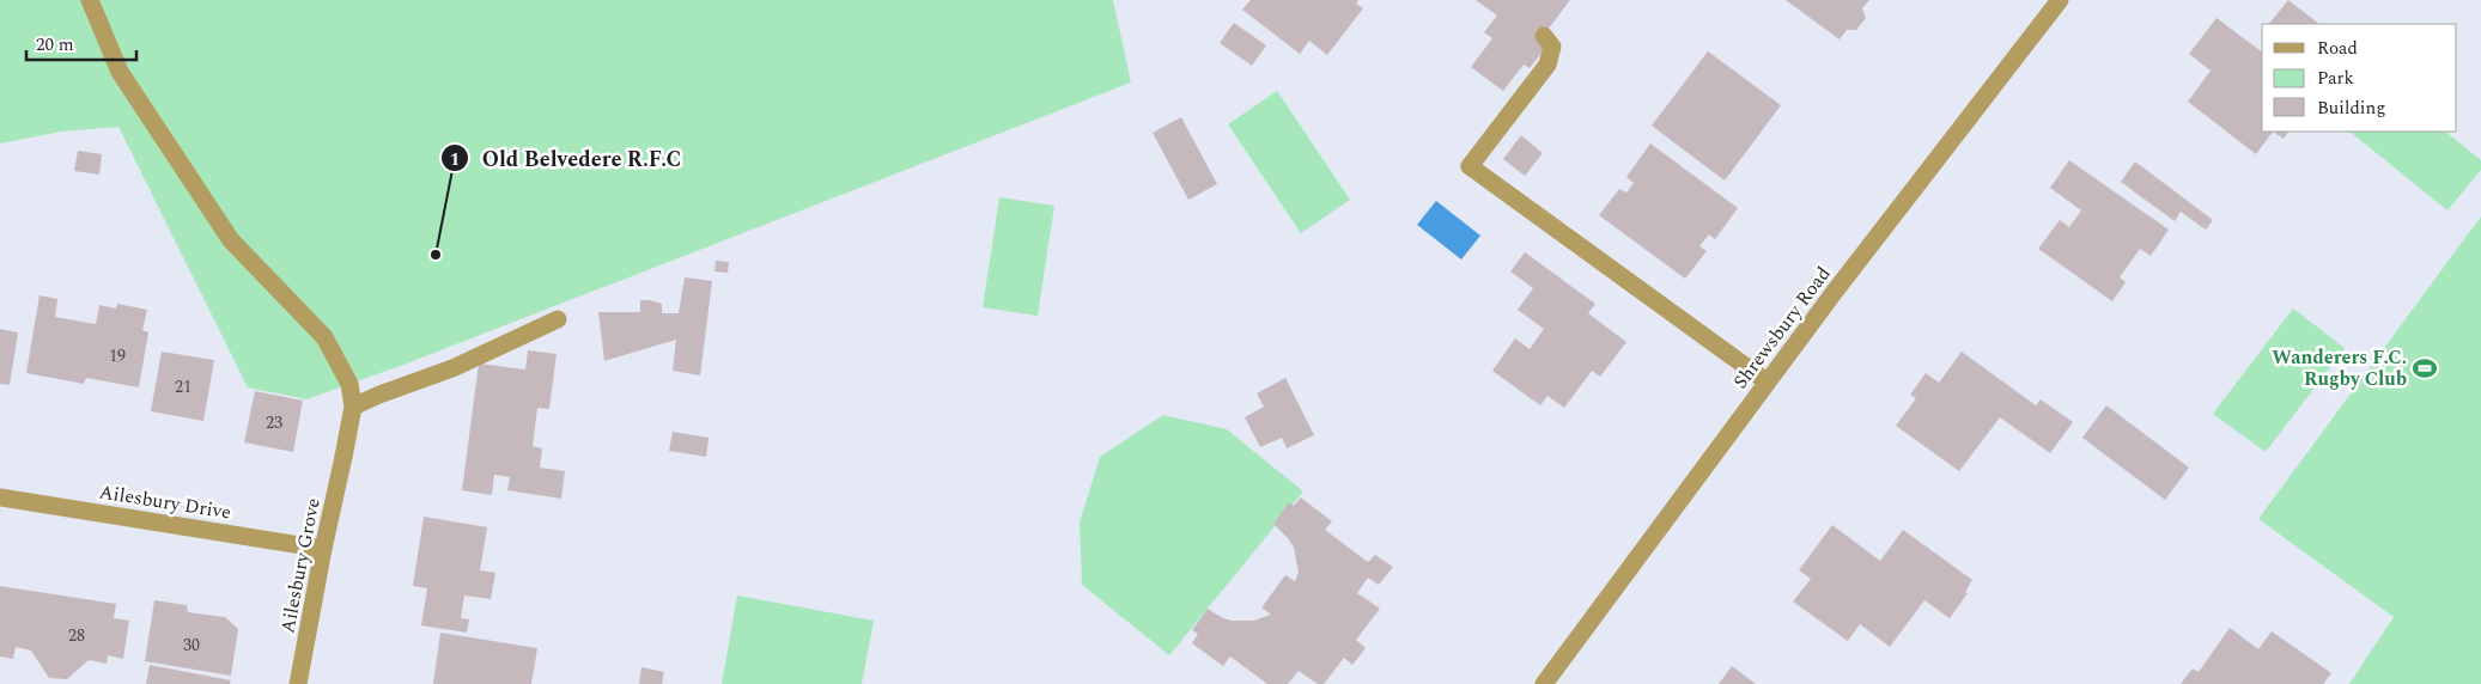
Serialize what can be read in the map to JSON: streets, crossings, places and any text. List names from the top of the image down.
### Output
{
  "streets": {
    "street": ["Shrewsbury Road", "Ailesbury Drive", "Ailesbury Grove"]
  },
  "crossings": [
    ["Ailesbury Drive", "Ailesbury Grove"]
  ],
  "places": {
    "other": ["Old Belvedere R.F.C"],
    "sports": ["Wanderers F.C. Rugby Club"]
  },
  "house_numbers": [
    "19",
    "21",
    "23",
    "28",
    "30"
  ],
  "legend": ["Road", "Park", "Building"],
  "scale_bar": "20 m"
}
